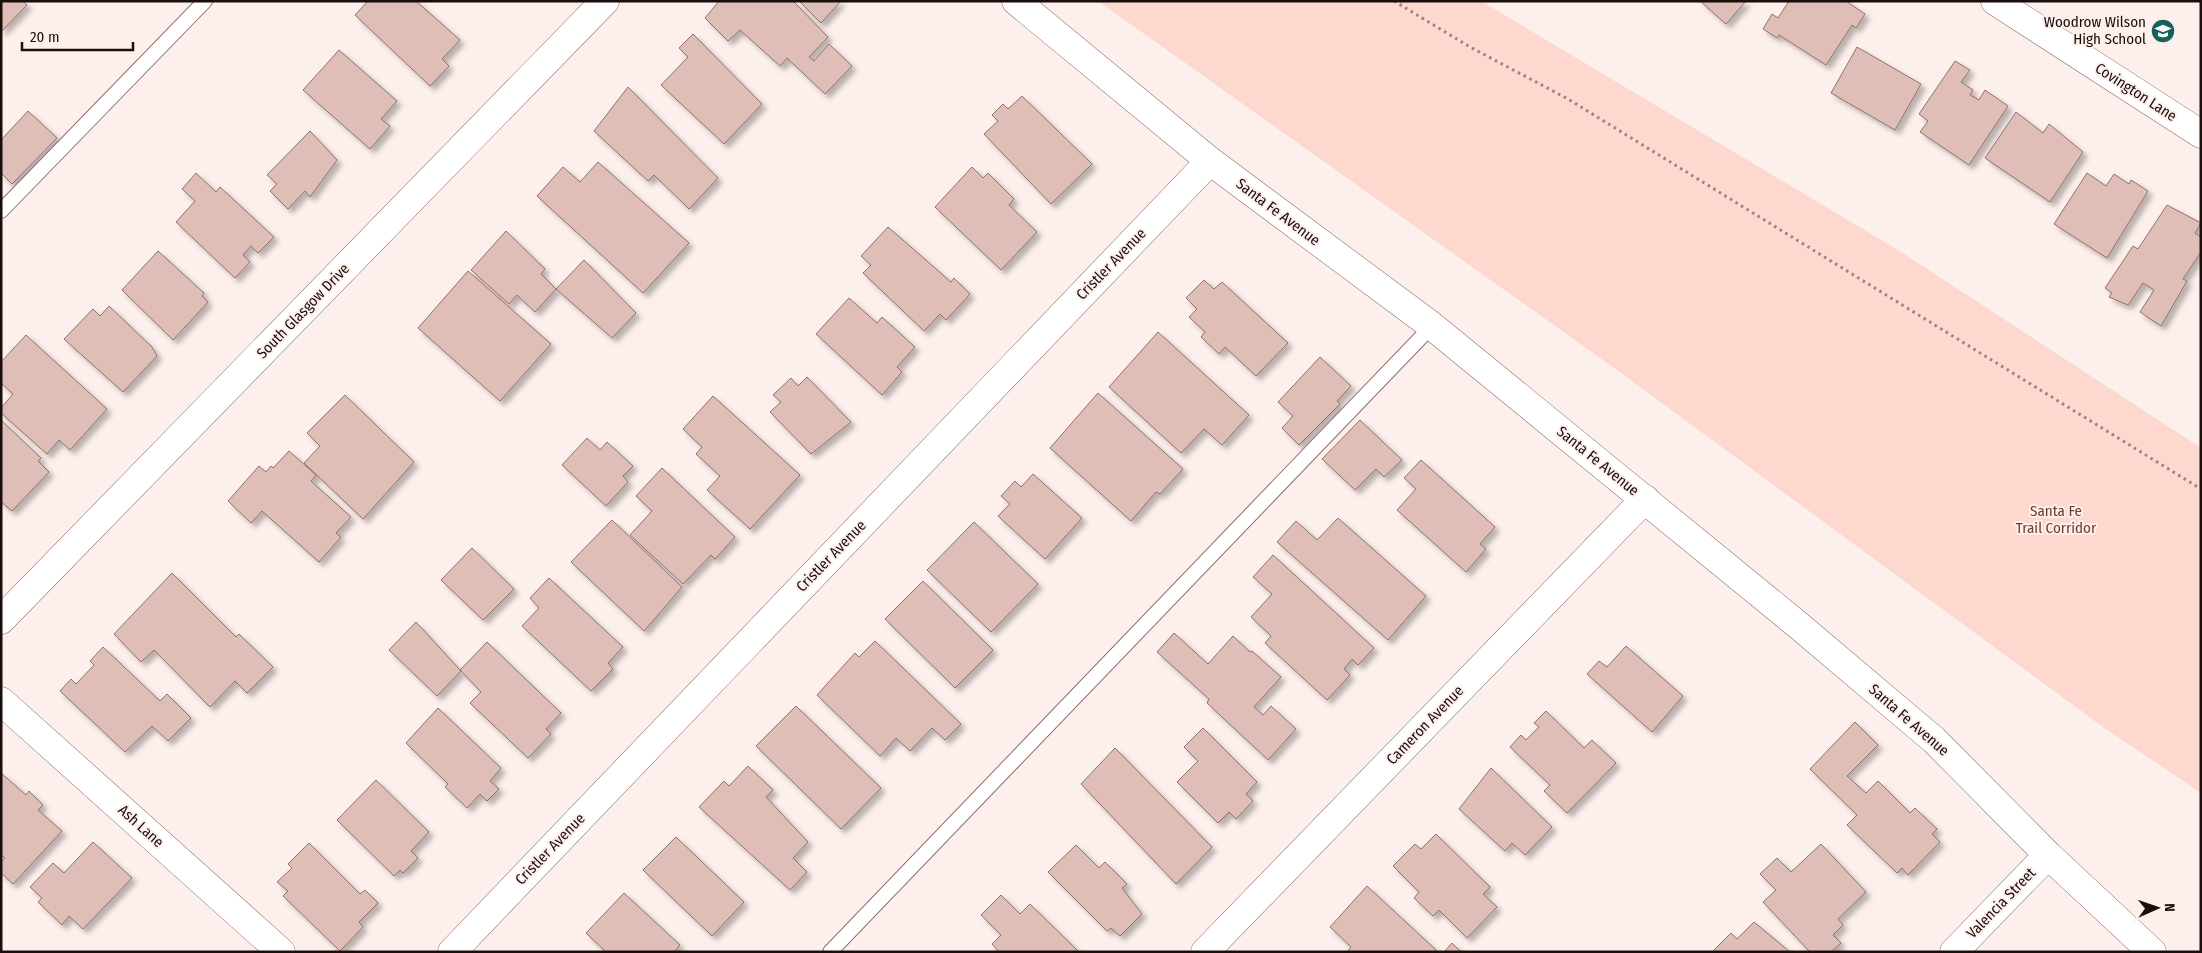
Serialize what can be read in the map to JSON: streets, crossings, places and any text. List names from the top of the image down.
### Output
{
  "streets": {
    "street": [
      "Covington Lane",
      "Santa Fe Avenue",
      "Cristler Avenue",
      "South Glasgow Drive",
      "Cameron Avenue",
      "Ash Lane",
      "Valencia Street"
    ]
  },
  "crossings": [
    ["Santa Fe Avenue", "Cristler Avenue"],
    ["Santa Fe Avenue", "Cameron Avenue"],
    ["Santa Fe Avenue", "Valencia Street"]
  ],
  "parks": ["Santa Fe Trail Corridor"],
  "places": {
    "school or university": ["Woodrow Wilson High School"]
  },
  "scale_bar": "20 m",
  "north": "right"
}
